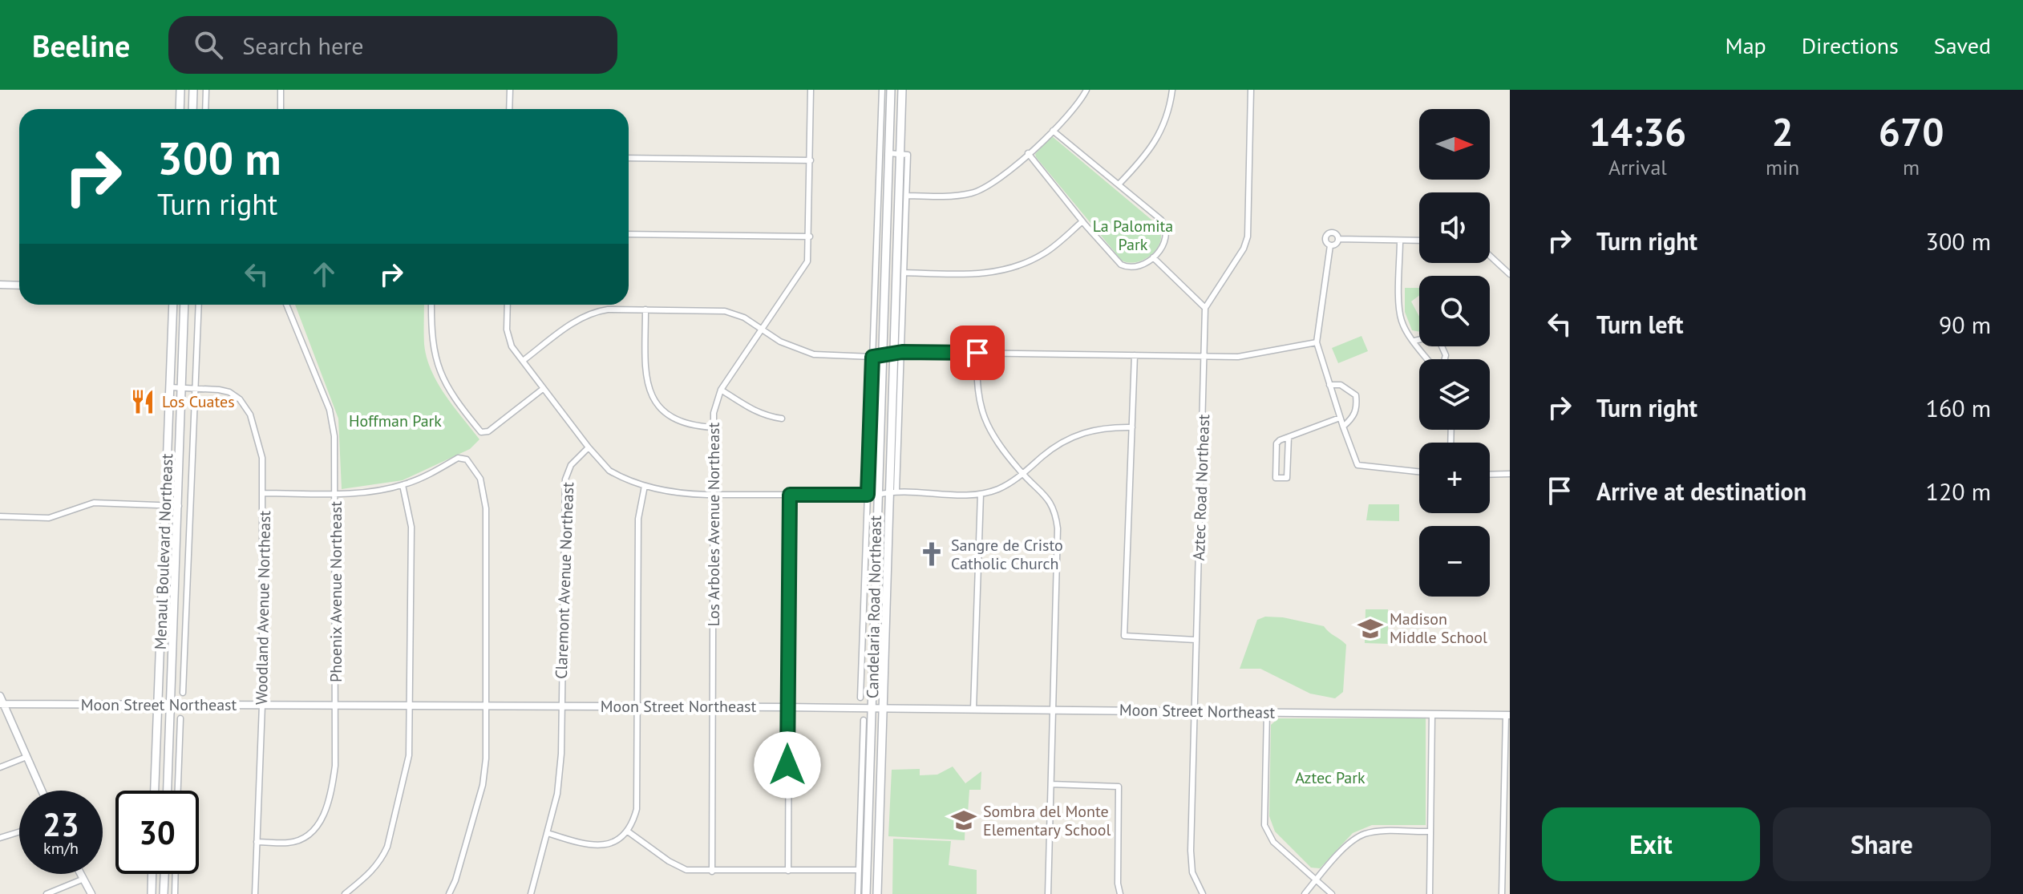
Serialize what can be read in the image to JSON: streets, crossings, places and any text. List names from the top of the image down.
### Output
{
  "streets": {
    "main road": ["Menaul Boulevard Northeast", "Candelaria Road Northeast"],
    "street": [
      "Aztec Road Northeast",
      "Los Arboles Avenue Northeast",
      "Claremont Avenue Northeast",
      "Phoenix Avenue Northeast",
      "Woodland Avenue Northeast",
      "Moon Street Northeast"
    ]
  },
  "crossings": [
    ["Aztec Road Northeast", "Moon Street Northeast"],
    ["Los Arboles Avenue Northeast", "Moon Street Northeast"],
    ["Menaul Boulevard Northeast", "Woodland Avenue Northeast"],
    ["Menaul Boulevard Northeast", "Moon Street Northeast"],
    ["Claremont Avenue Northeast", "Moon Street Northeast"],
    ["Phoenix Avenue Northeast", "Woodland Avenue Northeast"],
    ["Phoenix Avenue Northeast", "Moon Street Northeast"],
    ["Candelaria Road Northeast", "Moon Street Northeast"],
    ["Woodland Avenue Northeast", "Moon Street Northeast"]
  ],
  "parks": ["La Palomita Park", "Hoffman Park", "Aztec Park"],
  "places": {
    "restaurant": ["Los Cuates"],
    "church": ["Sangre de Cristo Catholic Church"],
    "school or university": ["Madison Middle School", "Sombra del Monte Elementary School"]
  },
  "north": "right",
  "page": {
    "header": "Beeline",
    "search": "Search here",
    "nav": ["Map", "Directions", "Saved"],
    "eta": [
      "14:36",
      "Arrival",
      "2",
      "min",
      "670",
      "m"
    ],
    "map_buttons": ["+", "−"],
    "turn": ["300 m", "Turn right"],
    "list": [
      {
        "name": "Turn right",
        "value": "300 m"
      },
      {
        "name": "Turn left",
        "value": "90 m"
      },
      {
        "name": "Turn right",
        "value": "160 m"
      },
      {
        "name": "Arrive at destination",
        "value": "120 m"
      }
    ],
    "speed": "23 km/h",
    "limit": "30",
    "buttons": ["Exit", "Share"]
  }
}
